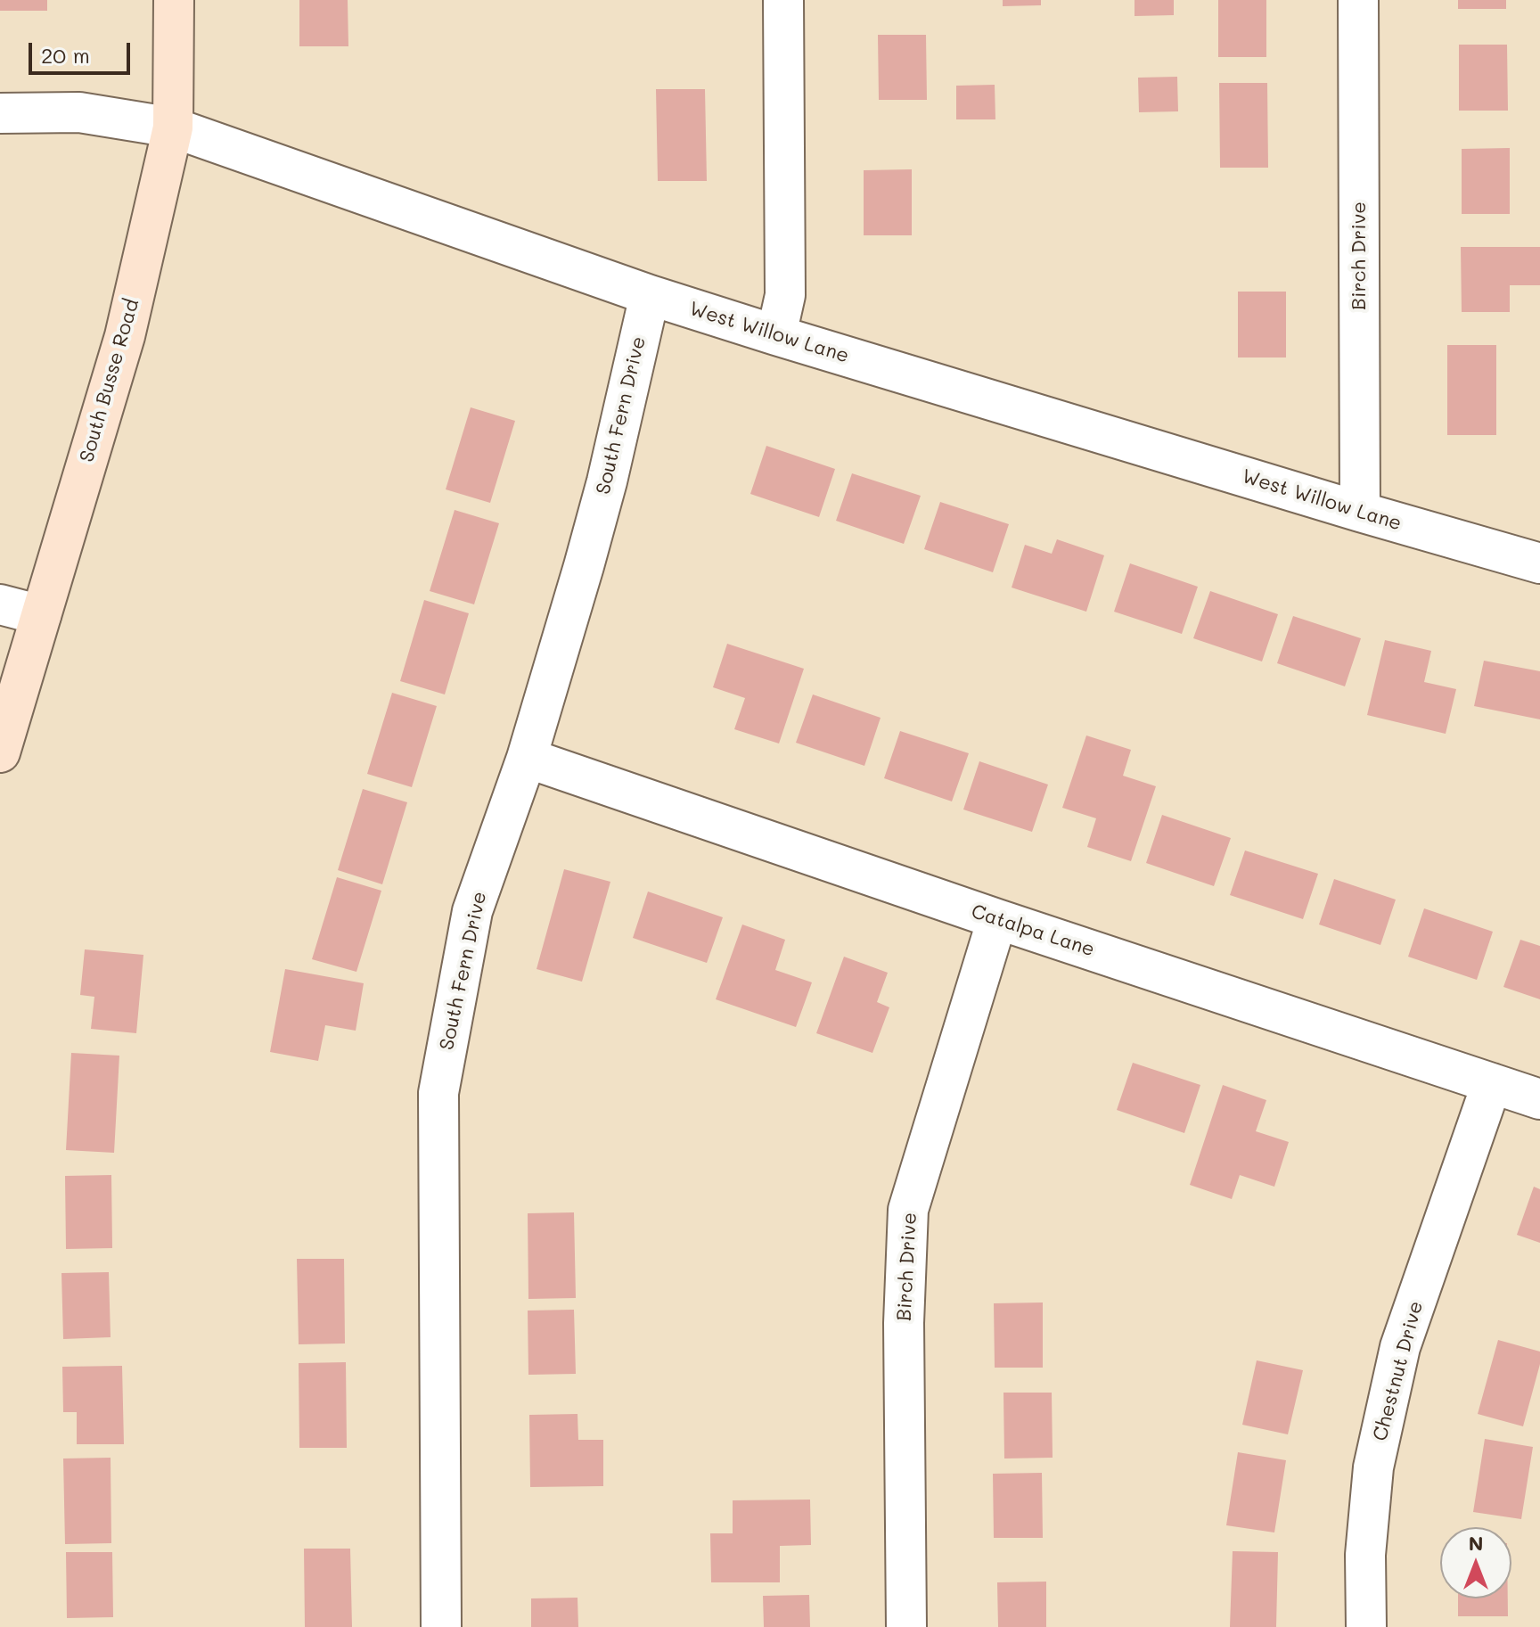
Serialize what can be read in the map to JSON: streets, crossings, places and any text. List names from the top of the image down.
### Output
{
  "streets": {
    "main road": ["South Busse Road"],
    "street": [
      "Birch Drive",
      "West Willow Lane",
      "South Fern Drive",
      "Catalpa Lane",
      "Chestnut Drive"
    ]
  },
  "crossings": [
    ["Birch Drive", "West Willow Lane"],
    ["Birch Drive", "Catalpa Lane"],
    ["West Willow Lane", "South Busse Road"],
    ["West Willow Lane", "South Fern Drive"],
    ["South Fern Drive", "Catalpa Lane"],
    ["Catalpa Lane", "Chestnut Drive"]
  ],
  "scale_bar": "20 m",
  "north": "top"
}
